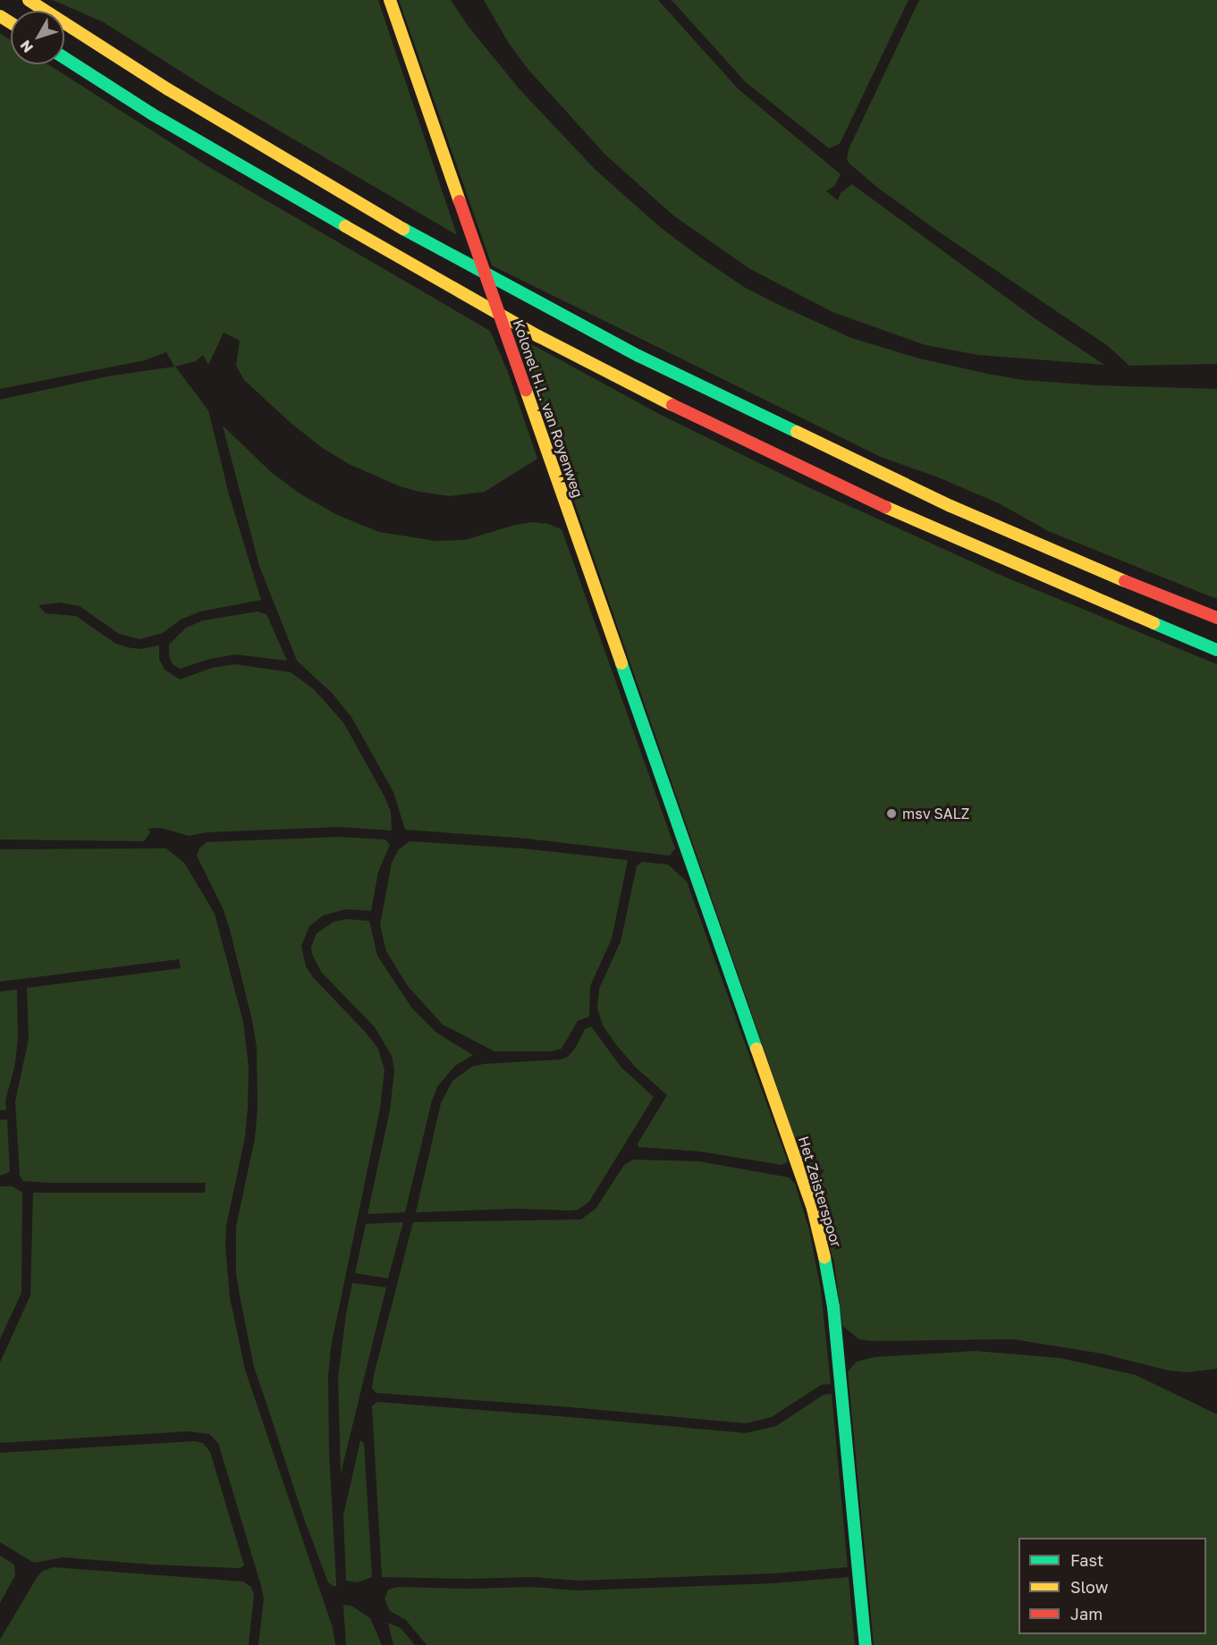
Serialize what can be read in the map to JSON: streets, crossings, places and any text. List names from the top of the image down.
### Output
{
  "streets": {
    "main road": ["Kolonel H.L. van Royenweg", "Het Zeisterspoor"]
  },
  "crossings": [
    ["Kolonel H.L. van Royenweg", "Het Zeisterspoor"]
  ],
  "places": ["msv SALZ"],
  "legend": ["Fast", "Slow", "Jam"],
  "north": "bottom left"
}
